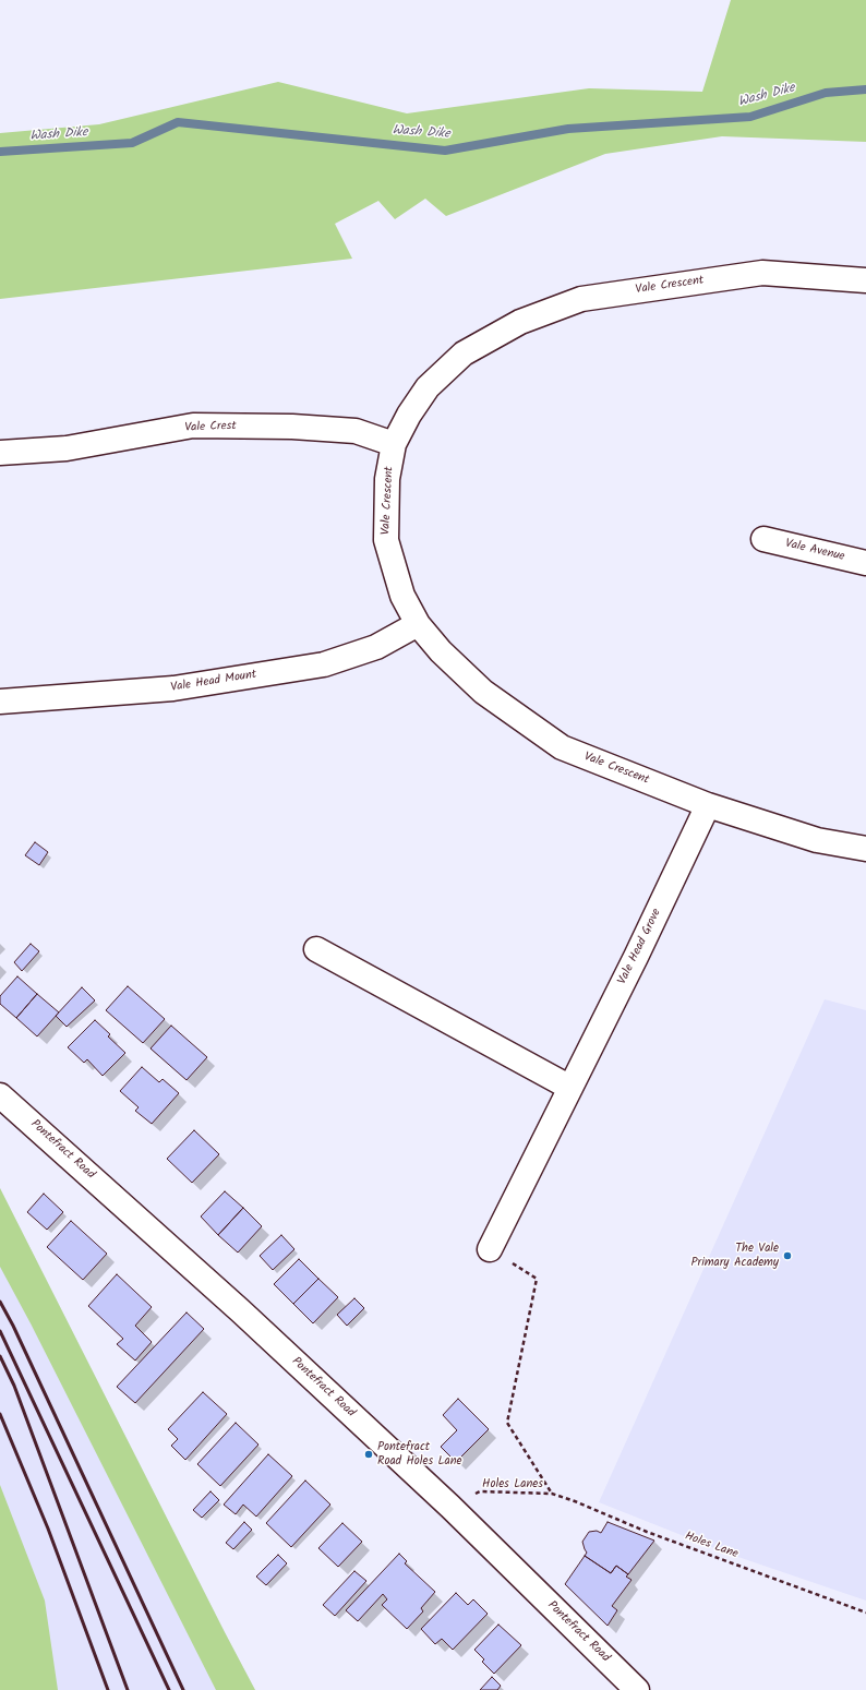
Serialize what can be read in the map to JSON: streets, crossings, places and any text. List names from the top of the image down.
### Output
{
  "streets": {
    "street": [
      "Vale Crescent",
      "Vale Crest",
      "Vale Avenue",
      "Vale Head Mount",
      "Vale Head Grove",
      "Pontefract Road"
    ],
    "path": ["Holes Lanes", "Holes Lane"]
  },
  "crossings": [
    ["Vale Crescent", "Vale Crest"],
    ["Vale Crescent", "Vale Head Mount"],
    ["Vale Crescent", "Vale Head Grove"],
    ["Pontefract Road", "Holes Lanes"],
    ["Holes Lanes", "Holes Lane"]
  ],
  "water": ["Wash Dike"],
  "places": ["The Vale Primary Academy", "Pontefract Road Holes Lane"]
}
